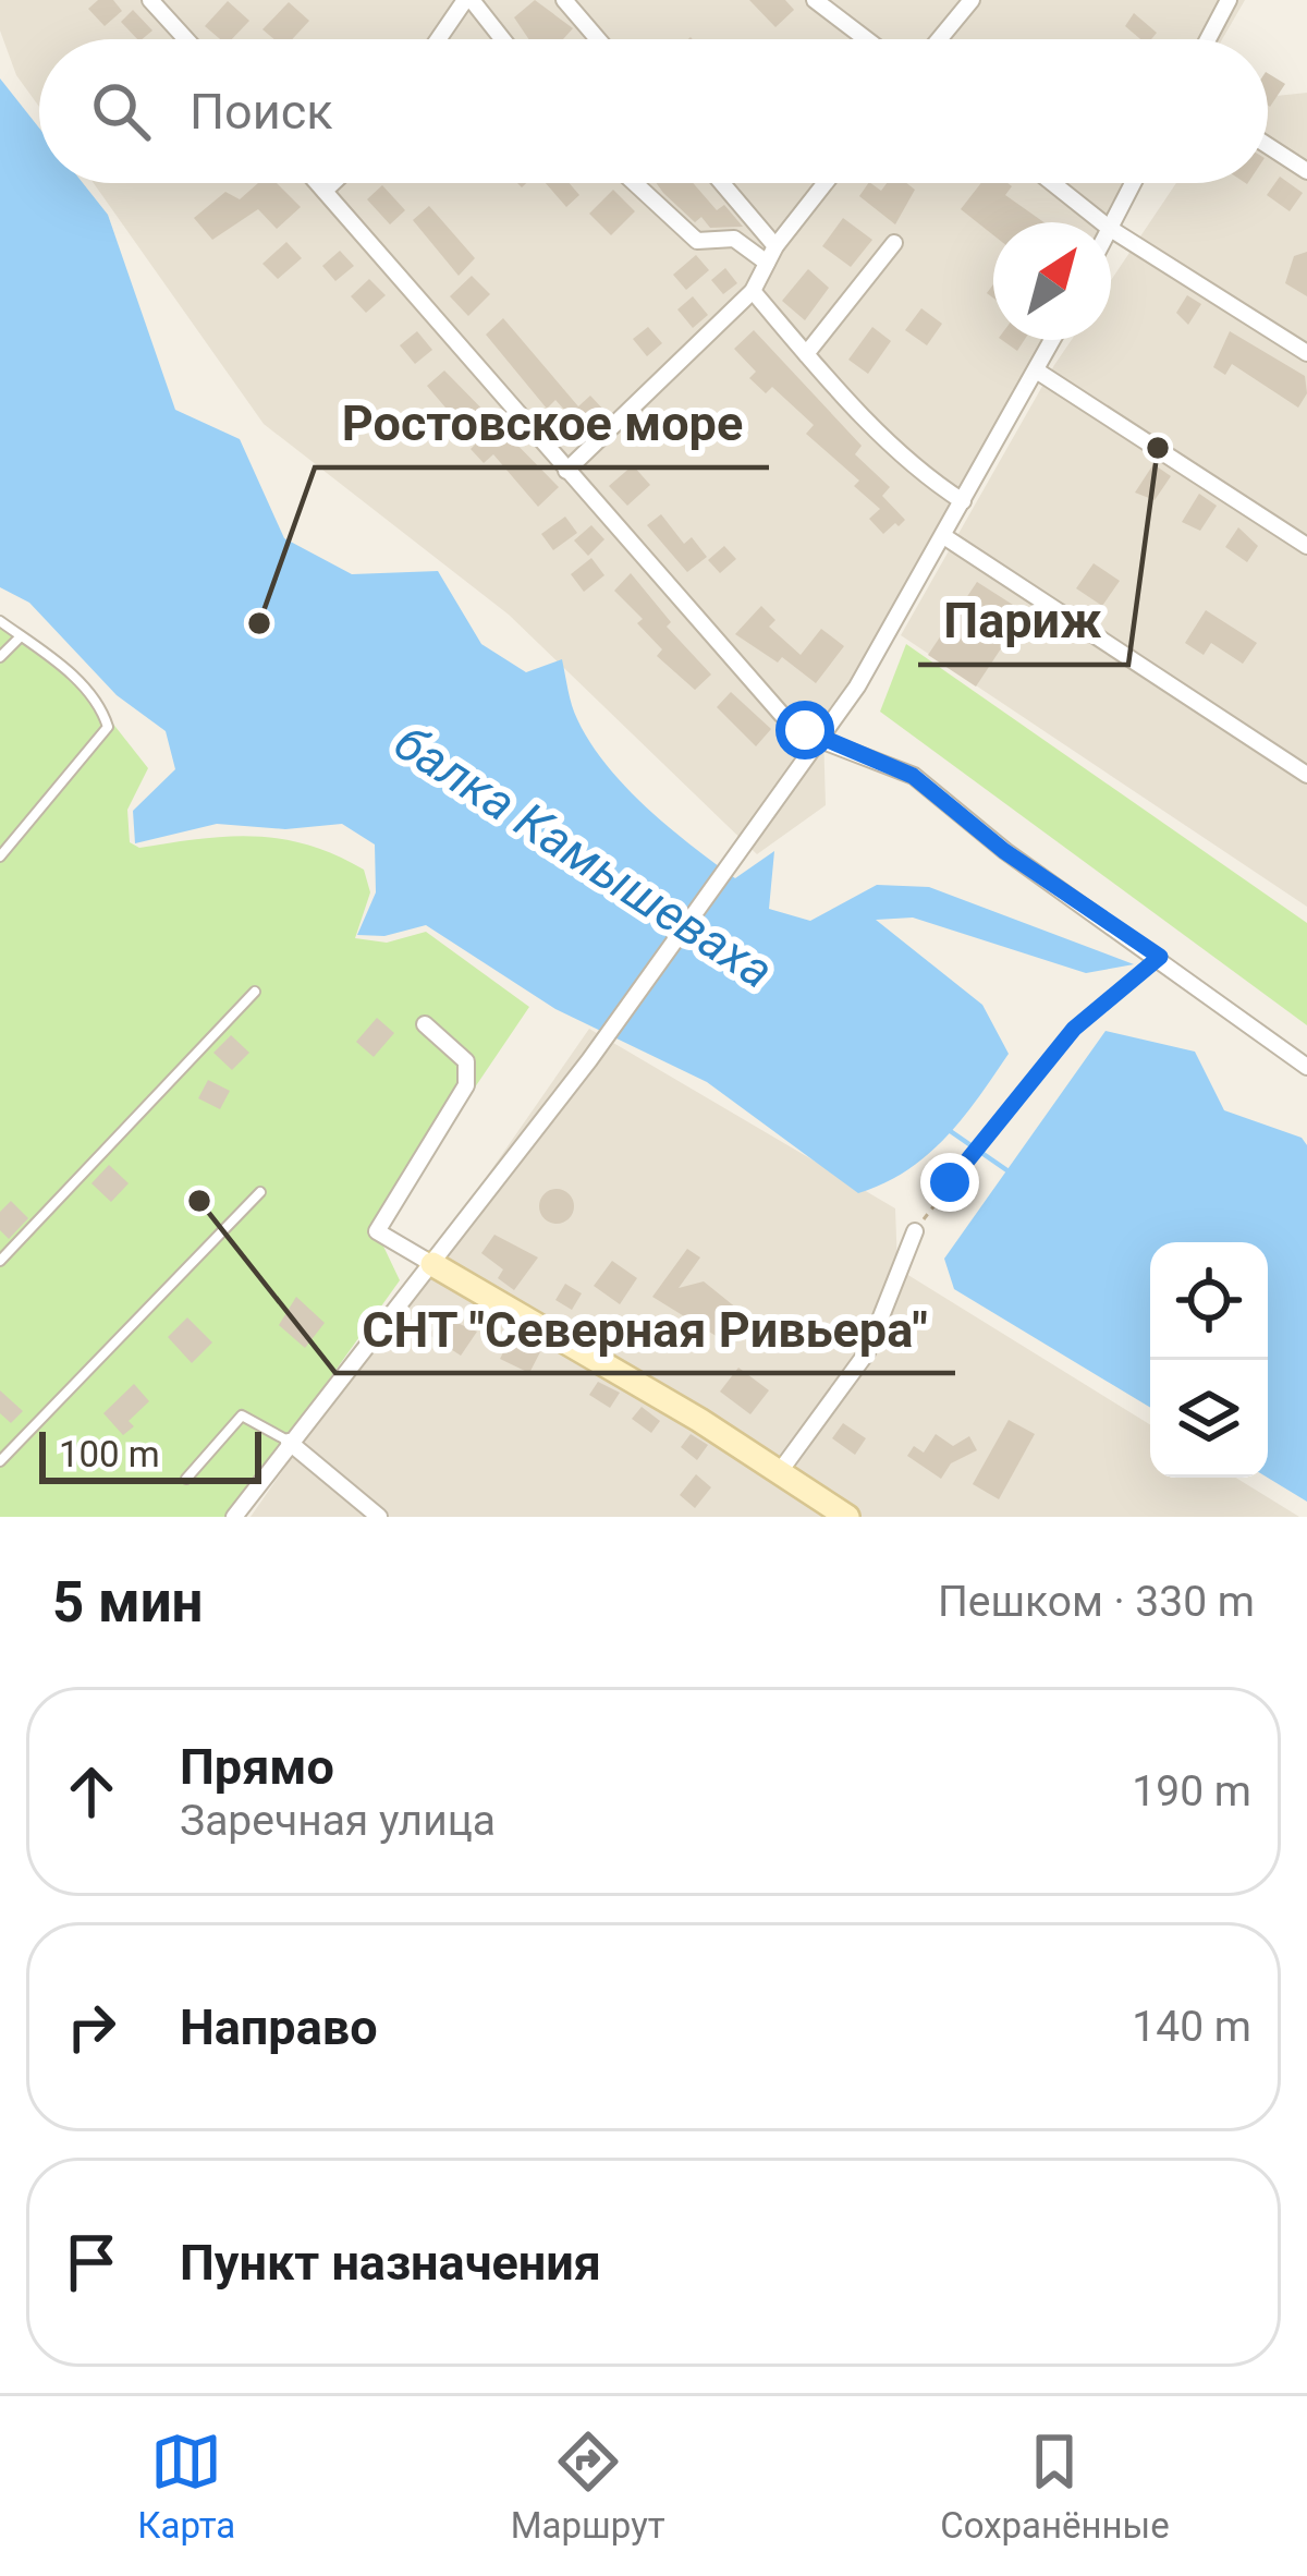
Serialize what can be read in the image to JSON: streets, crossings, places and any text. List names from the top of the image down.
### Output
{
  "water": ["балка Камышеваха"],
  "places": ["Париж", "Ростовское море", "СНТ \"Северная Ривьера\""],
  "scale_bar": "100 m",
  "north": "top right",
  "page": {
    "search": "Поиск",
    "scale": "100 m",
    "heading": ["5 мин", "Пешком · 330 m"],
    "list": [
      ["Прямо", "Заречная улица", "190 m"],
      ["Направо", "140 m"],
      "Пункт назначения"
    ],
    "nav": ["Карта", "Маршрут", "Сохранённые"]
  }
}
